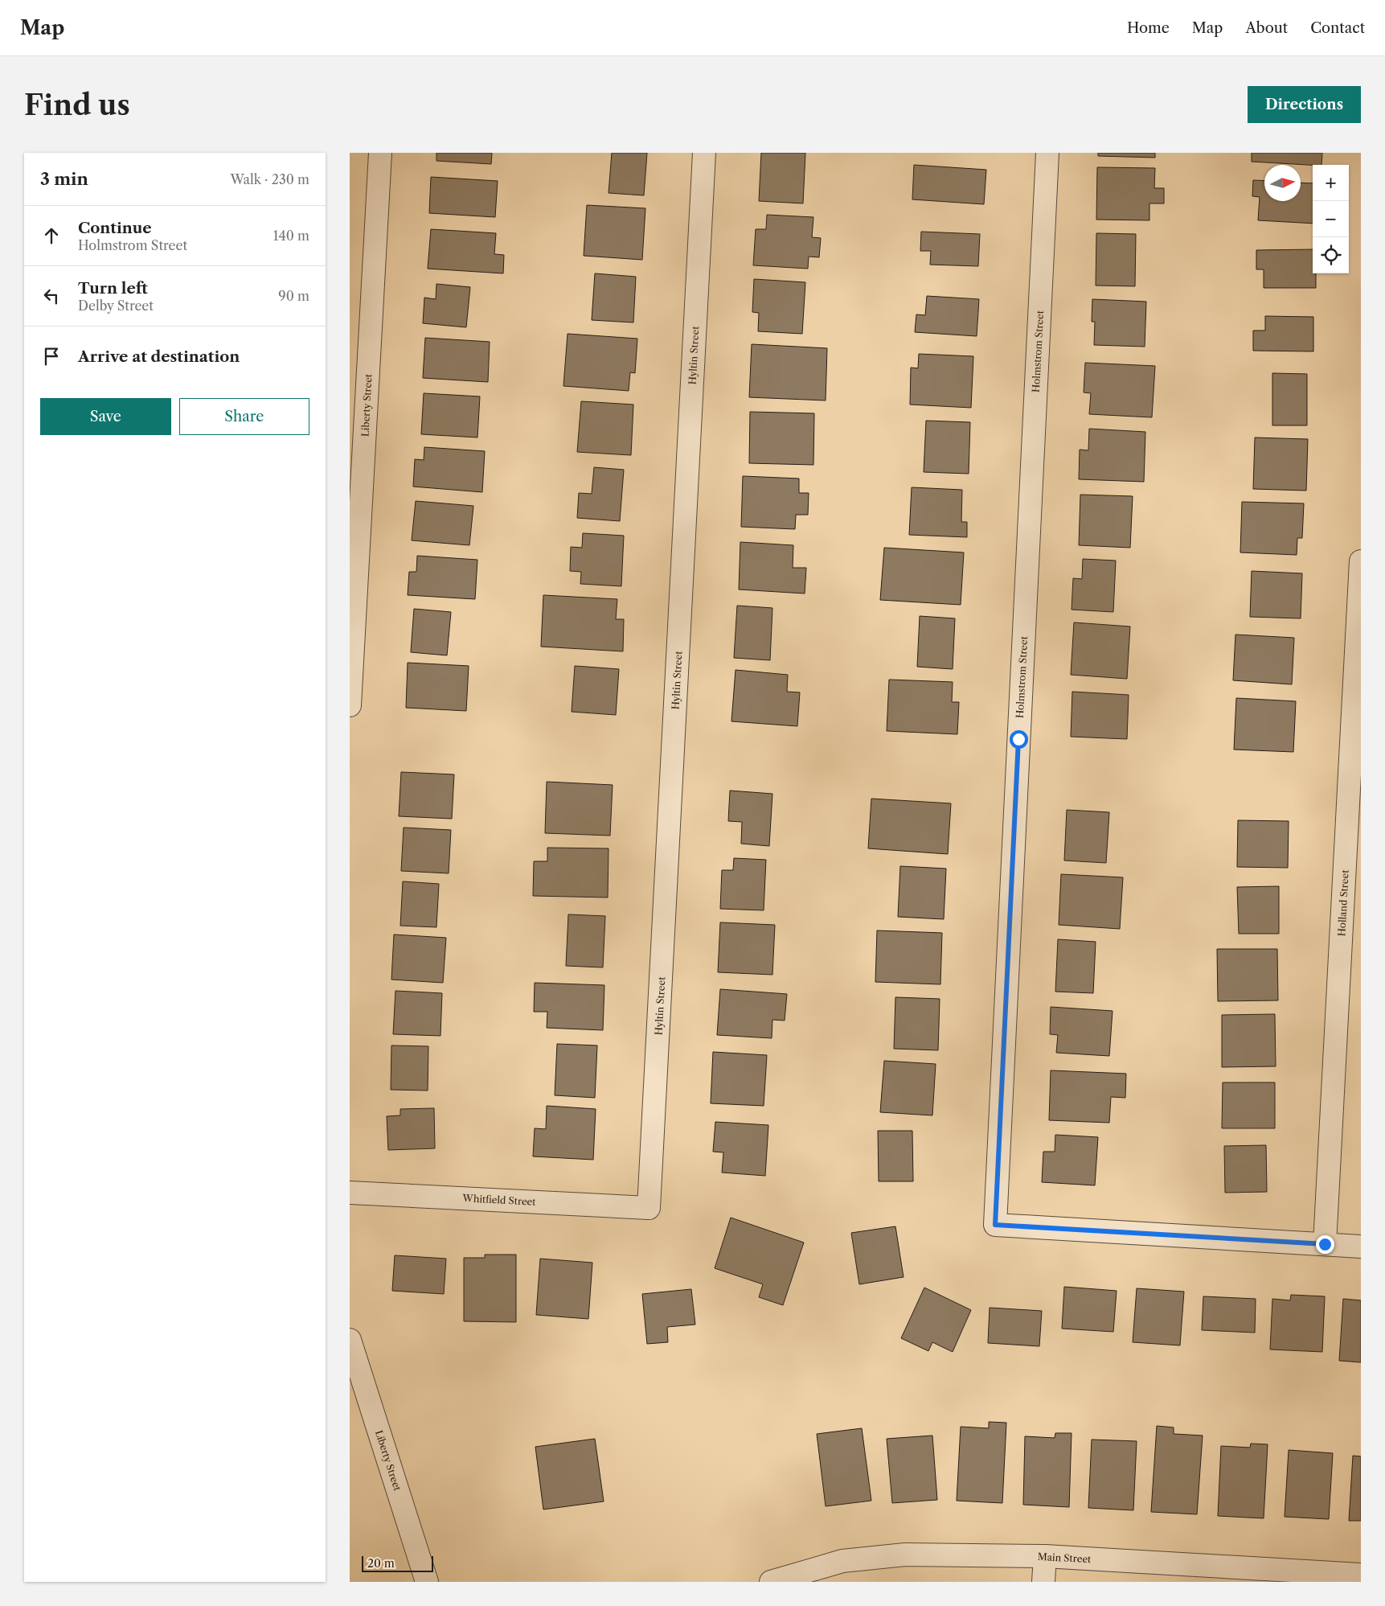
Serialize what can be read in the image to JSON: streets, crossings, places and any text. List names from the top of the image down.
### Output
{
  "streets": {
    "street": [
      "Holmstrom Street",
      "Hyltin Street",
      "Liberty Street",
      "Holland Street",
      "Whitfield Street",
      "Main Street"
    ]
  },
  "crossings": [
    ["Holmstrom Street", "Holland Street"],
    ["Hyltin Street", "Whitfield Street"]
  ],
  "scale_bar": "20 m",
  "north": "right",
  "page": {
    "header": "Map",
    "nav": [
      "Home",
      "Map",
      "About",
      "Contact"
    ],
    "buttons": [
      "Directions",
      ["Save", "Share"]
    ],
    "title": "Find us",
    "heading": ["3 min", "Walk · 230 m"],
    "map_buttons": ["+", "−"],
    "list": [
      ["Continue", "Holmstrom Street", "140 m"],
      ["Turn left", "Delby Street", "90 m"],
      "Arrive at destination"
    ],
    "scale": "20 m"
  }
}
